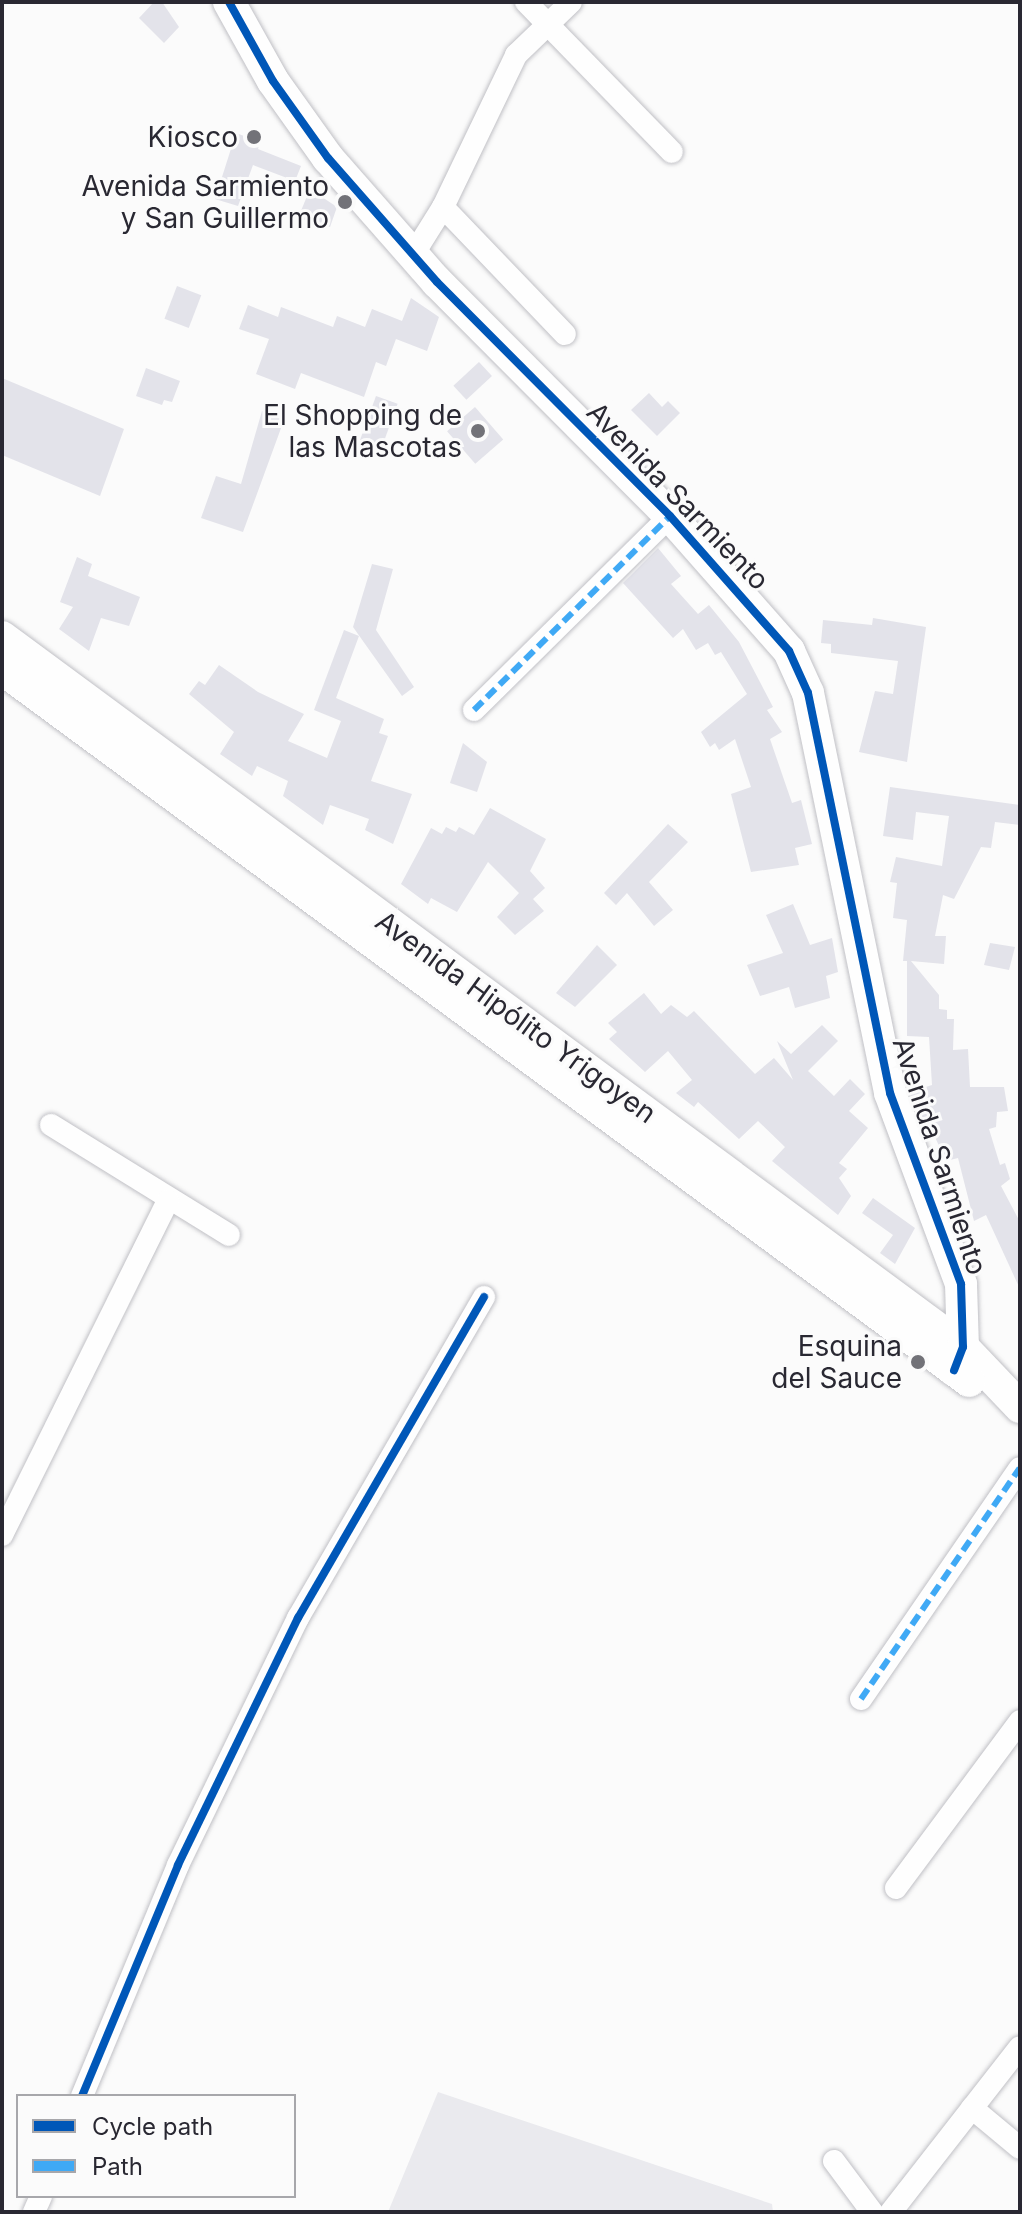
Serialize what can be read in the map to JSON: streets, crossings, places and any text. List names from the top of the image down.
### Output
{
  "streets": {
    "main road": ["Avenida Sarmiento", "Avenida Hipólito Yrigoyen"]
  },
  "crossings": [
    ["Avenida Sarmiento", "Avenida Hipólito Yrigoyen"]
  ],
  "places": [
    "Kiosco",
    "Avenida Sarmiento y San Guillermo",
    "El Shopping de las Mascotas",
    "Esquina del Sauce"
  ],
  "legend": ["Cycle path", "Path"]
}
